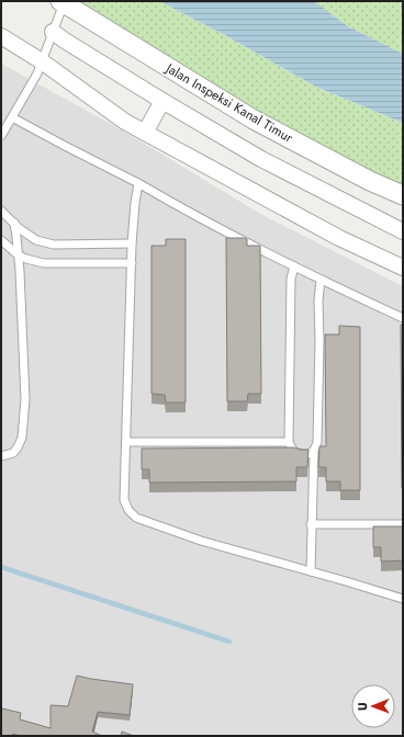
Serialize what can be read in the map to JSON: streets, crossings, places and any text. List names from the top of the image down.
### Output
{
  "streets": {
    "street": ["Jalan Inspeksi Kanal Timur"]
  },
  "north": "left"
}
